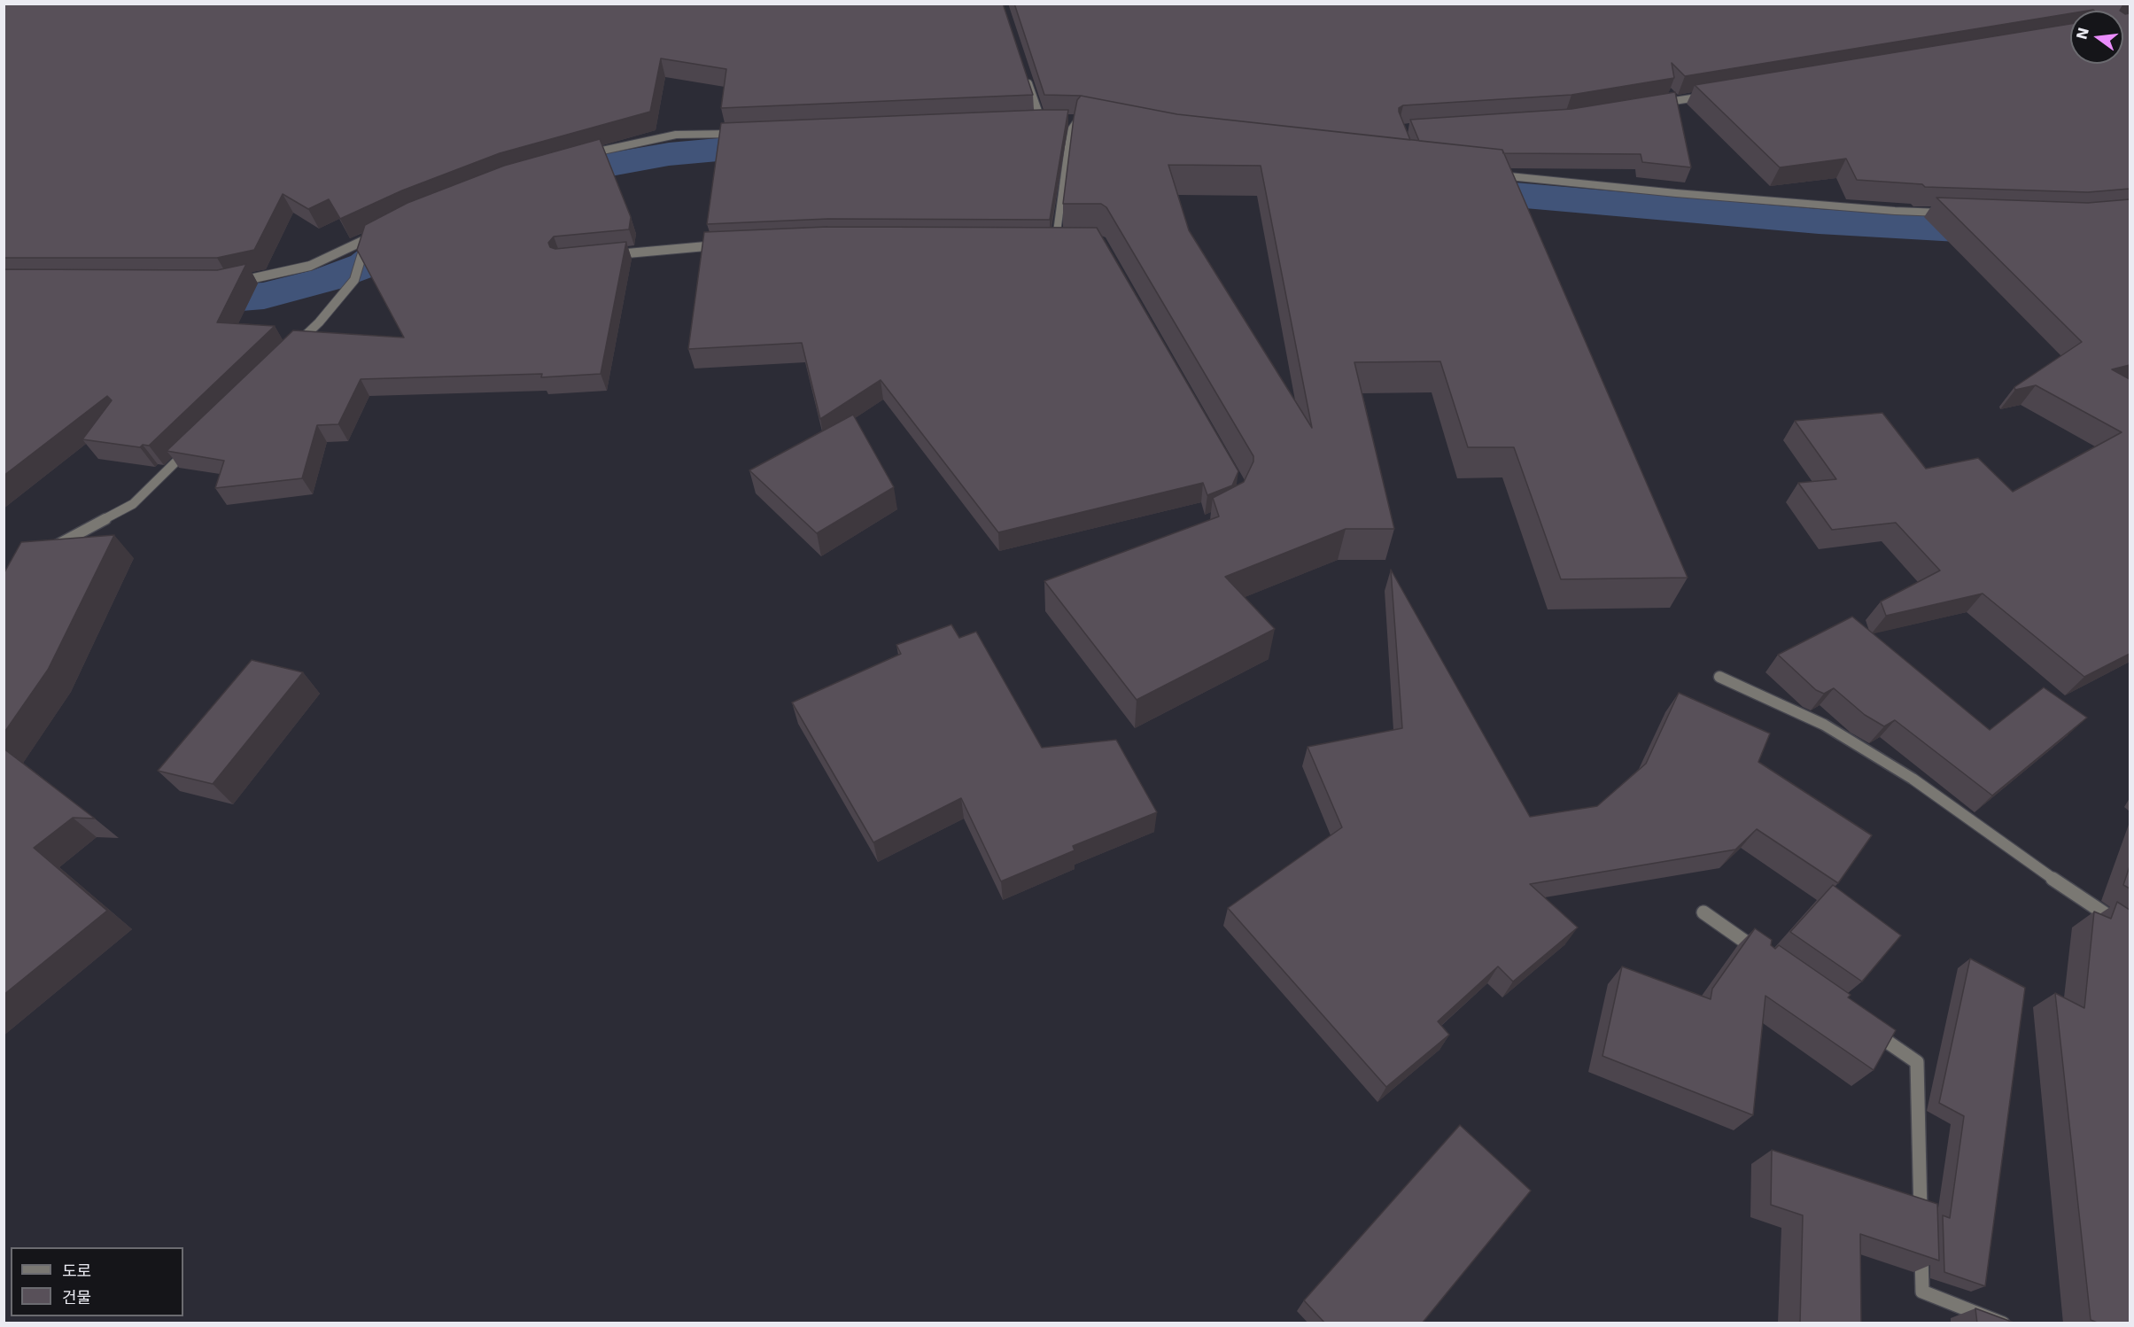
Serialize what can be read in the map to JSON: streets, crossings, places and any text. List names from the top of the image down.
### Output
{
  "legend": ["도로", "건물"],
  "north": "left"
}
